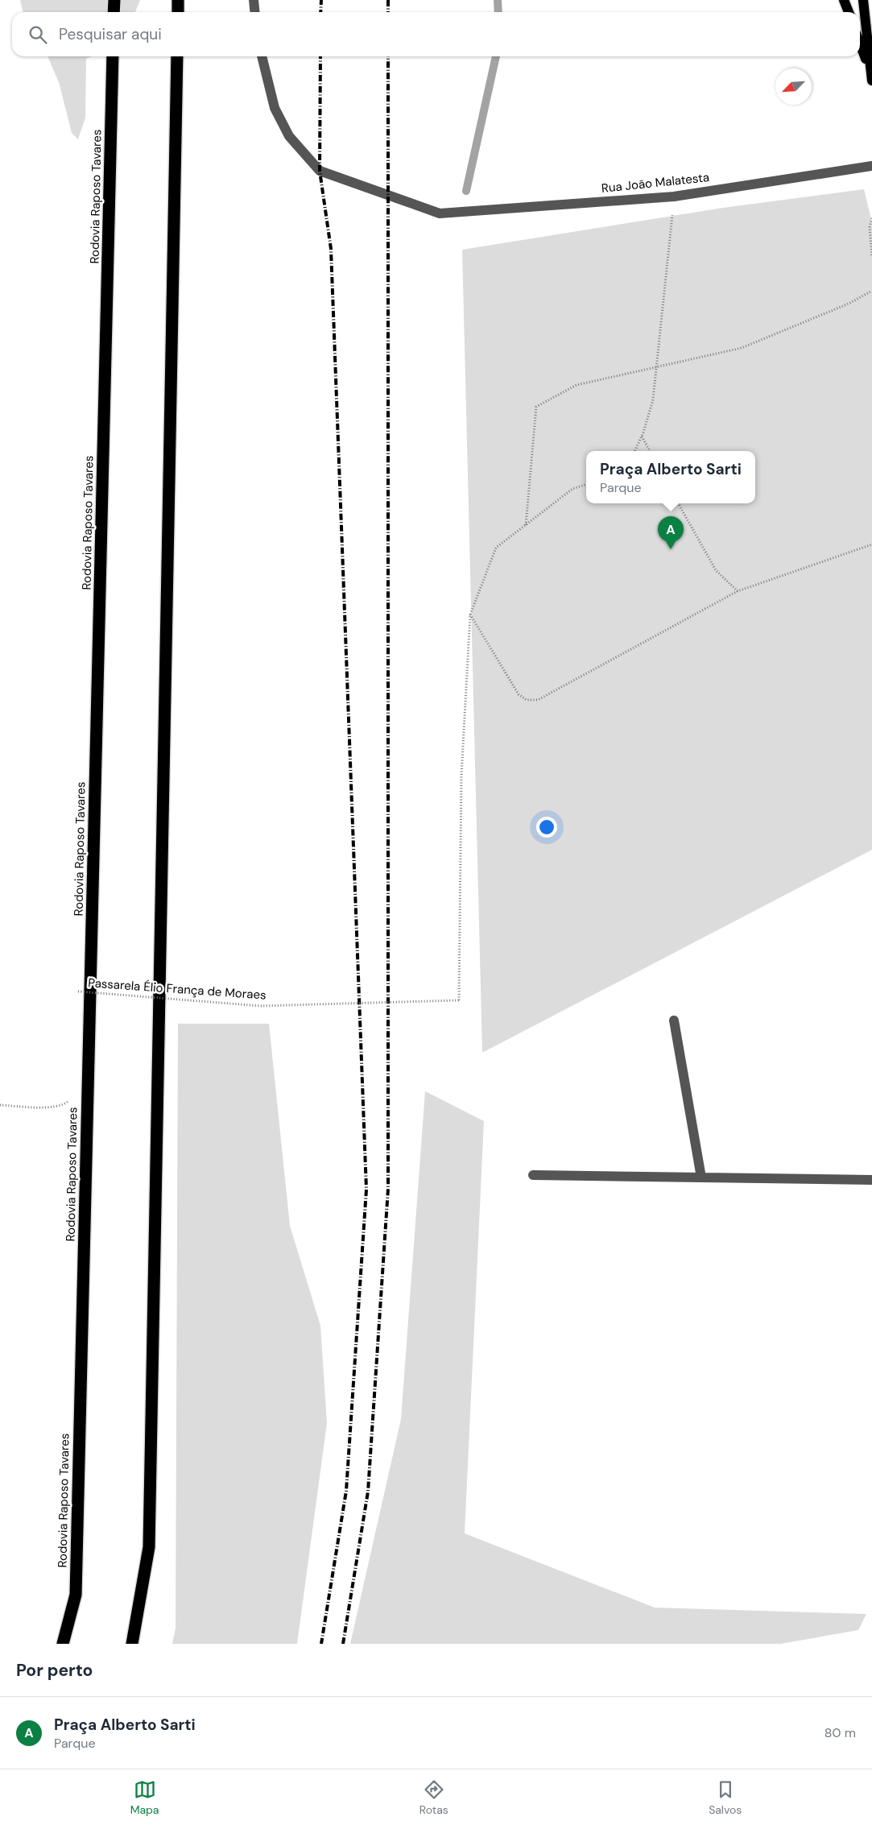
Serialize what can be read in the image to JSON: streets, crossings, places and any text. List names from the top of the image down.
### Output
{
  "streets": {
    "highway": ["Rodovia Raposo Tavares"],
    "street": ["Rua João Malatesta"],
    "path": ["Passarela Élio França de Moraes"]
  },
  "north": "bottom left",
  "page": {
    "search": "Pesquisar aqui",
    "popup": ["Praça Alberto Sarti", "Parque"],
    "pins": "A",
    "heading": "Por perto",
    "list": [
      {
        "mark": "A",
        "name": "Praça Alberto Sarti",
        "note": "Parque",
        "value": "80 m"
      }
    ],
    "nav": ["Mapa", "Rotas", "Salvos"]
  }
}
